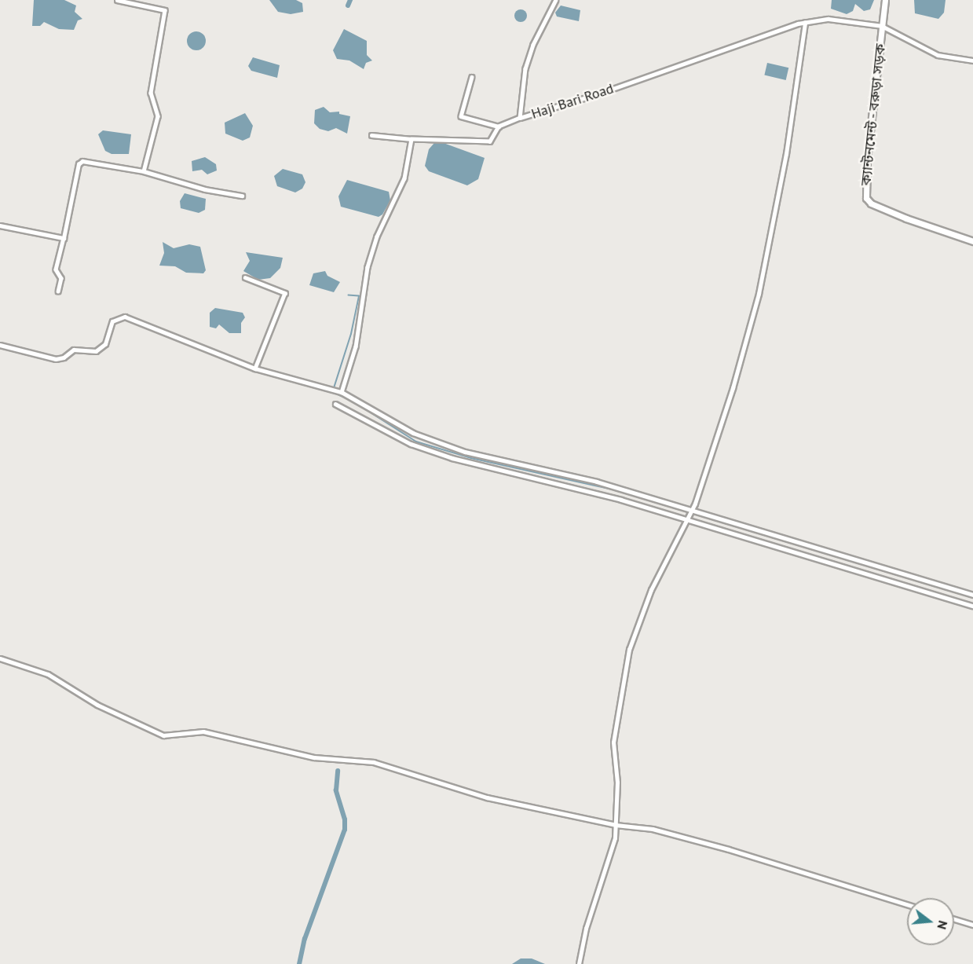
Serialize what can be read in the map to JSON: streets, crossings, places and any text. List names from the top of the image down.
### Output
{
  "streets": {
    "main road": ["ক্যান্টনমেন্ট - বরুড়া সড়ক"],
    "street": ["Haji Bari Road"]
  },
  "crossings": [
    ["Haji Bari Road", "ক্যান্টনমেন্ট - বরুড়া সড়ক"]
  ],
  "north": "right"
}
